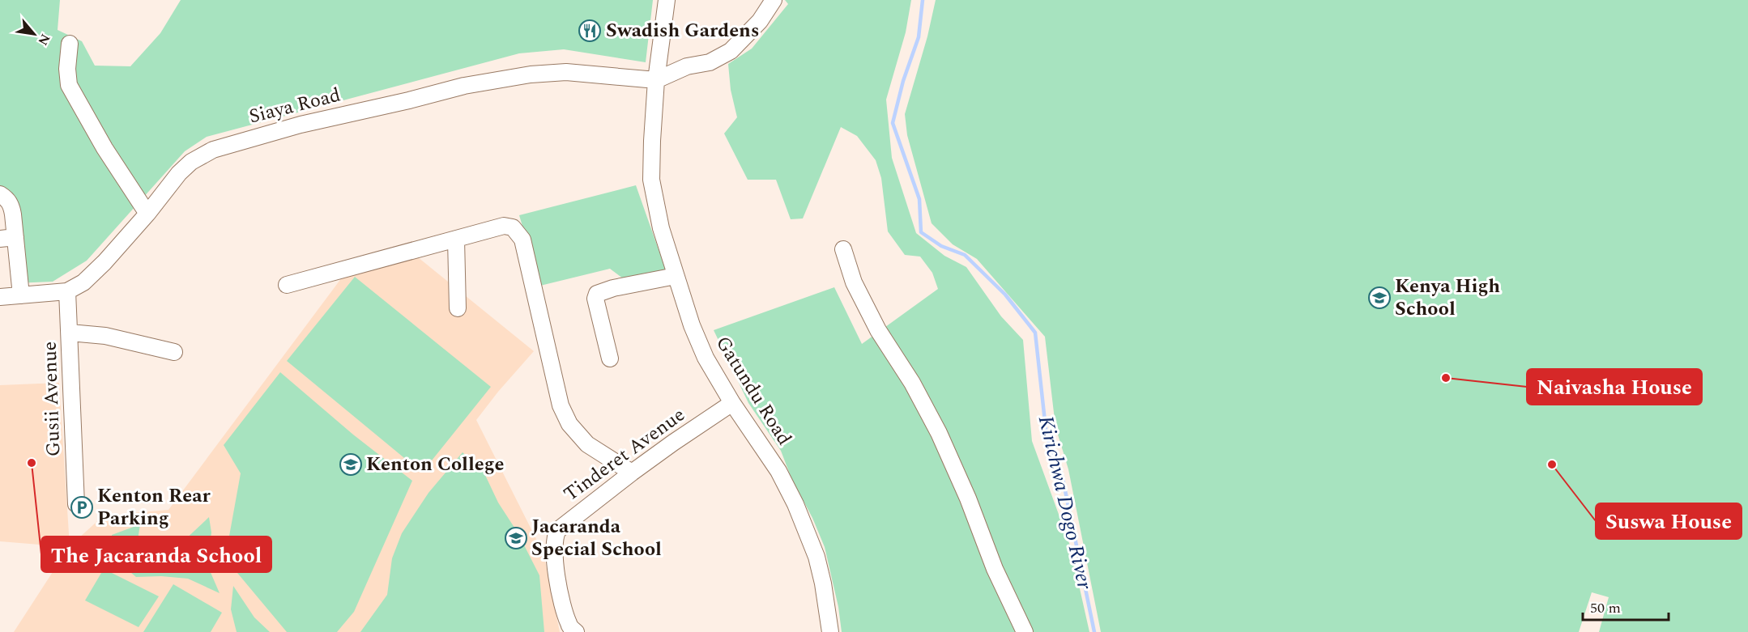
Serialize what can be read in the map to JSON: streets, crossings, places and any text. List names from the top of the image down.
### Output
{
  "streets": {
    "street": [
      "Siaya Road",
      "Gatundu Road",
      "Gusii Avenue",
      "Tinderet Avenue"
    ]
  },
  "crossings": [
    ["Siaya Road", "Gatundu Road"],
    ["Siaya Road", "Gusii Avenue"],
    ["Gatundu Road", "Tinderet Avenue"]
  ],
  "water": ["Kirichwa Dogo River"],
  "places": {
    "restaurant": ["Swadish Gardens"],
    "school or university": ["Kenya High School", "Kenton College", "Jacaranda Special School"],
    "other": ["Naivasha House", "The Jacaranda School", "Suswa House"],
    "parking": ["Kenton Rear Parking"]
  },
  "scale_bar": "50 m",
  "north": "bottom right"
}
